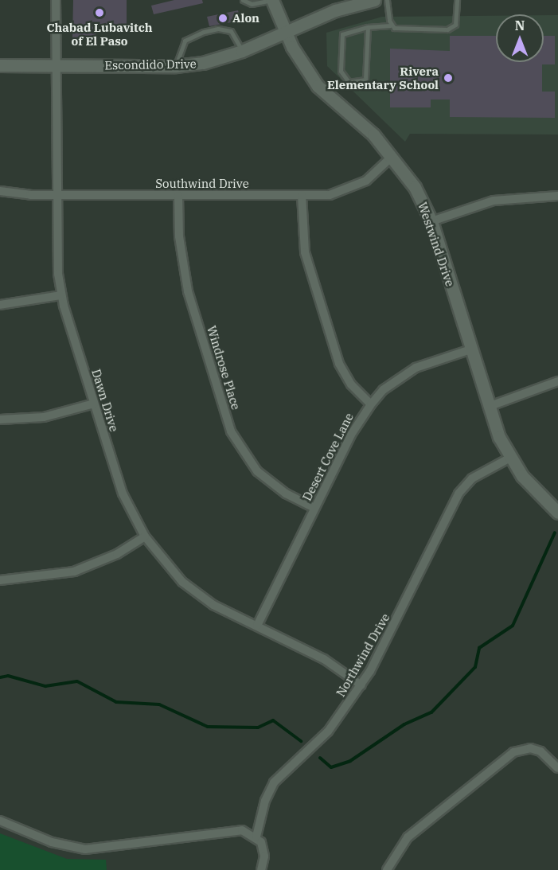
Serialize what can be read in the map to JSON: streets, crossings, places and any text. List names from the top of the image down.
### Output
{
  "streets": {
    "main road": ["Escondido Drive", "Westwind Drive"],
    "street": [
      "Southwind Drive",
      "Windrose Place",
      "Dawn Drive",
      "Desert Cove Lane",
      "Northwind Drive"
    ]
  },
  "crossings": [
    ["Escondido Drive", "Westwind Drive"],
    ["Escondido Drive", "Dawn Drive"],
    ["Southwind Drive", "Westwind Drive"],
    ["Southwind Drive", "Windrose Place"],
    ["Southwind Drive", "Dawn Drive"],
    ["Westwind Drive", "Desert Cove Lane"],
    ["Westwind Drive", "Northwind Drive"],
    ["Windrose Place", "Desert Cove Lane"],
    ["Dawn Drive", "Desert Cove Lane"],
    ["Dawn Drive", "Northwind Drive"]
  ],
  "places": ["Chabad Lubavitch of El Paso", "Alon", "Rivera Elementary School"],
  "north": "top"
}
